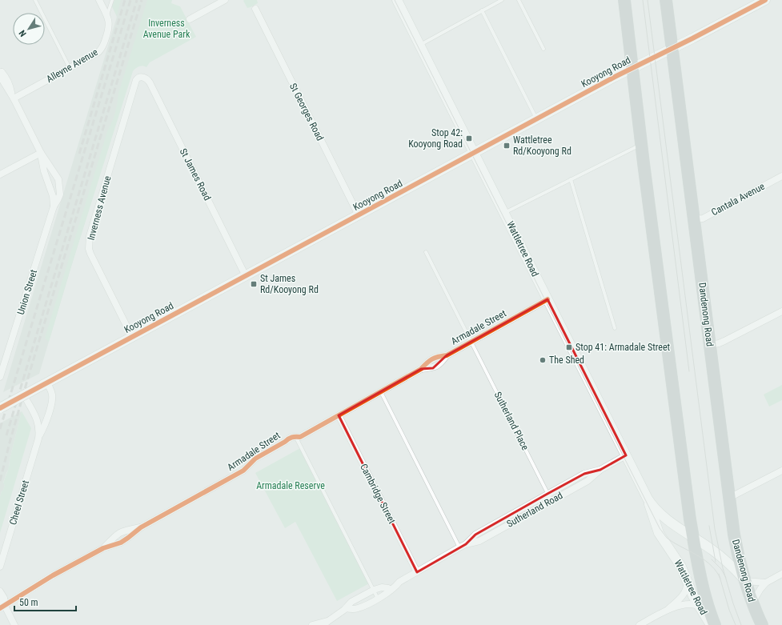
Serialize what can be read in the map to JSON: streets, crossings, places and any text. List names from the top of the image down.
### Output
{
  "streets": {
    "highway": ["Dandenong Road"],
    "street": [
      "Alleyne Avenue",
      "Kooyong Road",
      "St Georges Road",
      "St James Road",
      "Cantala Avenue",
      "Inverness Avenue",
      "Wattletree Road",
      "Union Street",
      "Armadale Street",
      "Cambridge Street",
      "Cheel Street",
      "Sutherland Road"
    ],
    "lane": ["Sutherland Place"]
  },
  "crossings": [
    ["Alleyne Avenue", "Union Street"],
    ["Kooyong Road", "St Georges Road"],
    ["Kooyong Road", "St James Road"],
    ["Kooyong Road", "Inverness Avenue"],
    ["Kooyong Road", "Wattletree Road"],
    ["Kooyong Road", "Dandenong Road"],
    ["Kooyong Road", "Cheel Street"],
    ["St James Road", "Inverness Avenue"],
    ["Cantala Avenue", "Dandenong Road"],
    ["Wattletree Road", "Dandenong Road"],
    ["Wattletree Road", "Armadale Street"],
    ["Wattletree Road", "Sutherland Road"],
    ["Armadale Street", "Sutherland Place"],
    ["Armadale Street", "Cambridge Street"],
    ["Sutherland Place", "Sutherland Road"],
    ["Cambridge Street", "Sutherland Road"]
  ],
  "parks": ["Inverness Avenue Park", "Armadale Reserve"],
  "places": {
    "transit": [
      "Stop 42: Kooyong Road",
      "Wattletree Rd/Kooyong Rd",
      "St James Rd/Kooyong Rd",
      "Stop 41: Armadale Street"
    ],
    "other": ["The Shed"]
  },
  "scale_bar": "50 m",
  "north": "bottom left"
}
